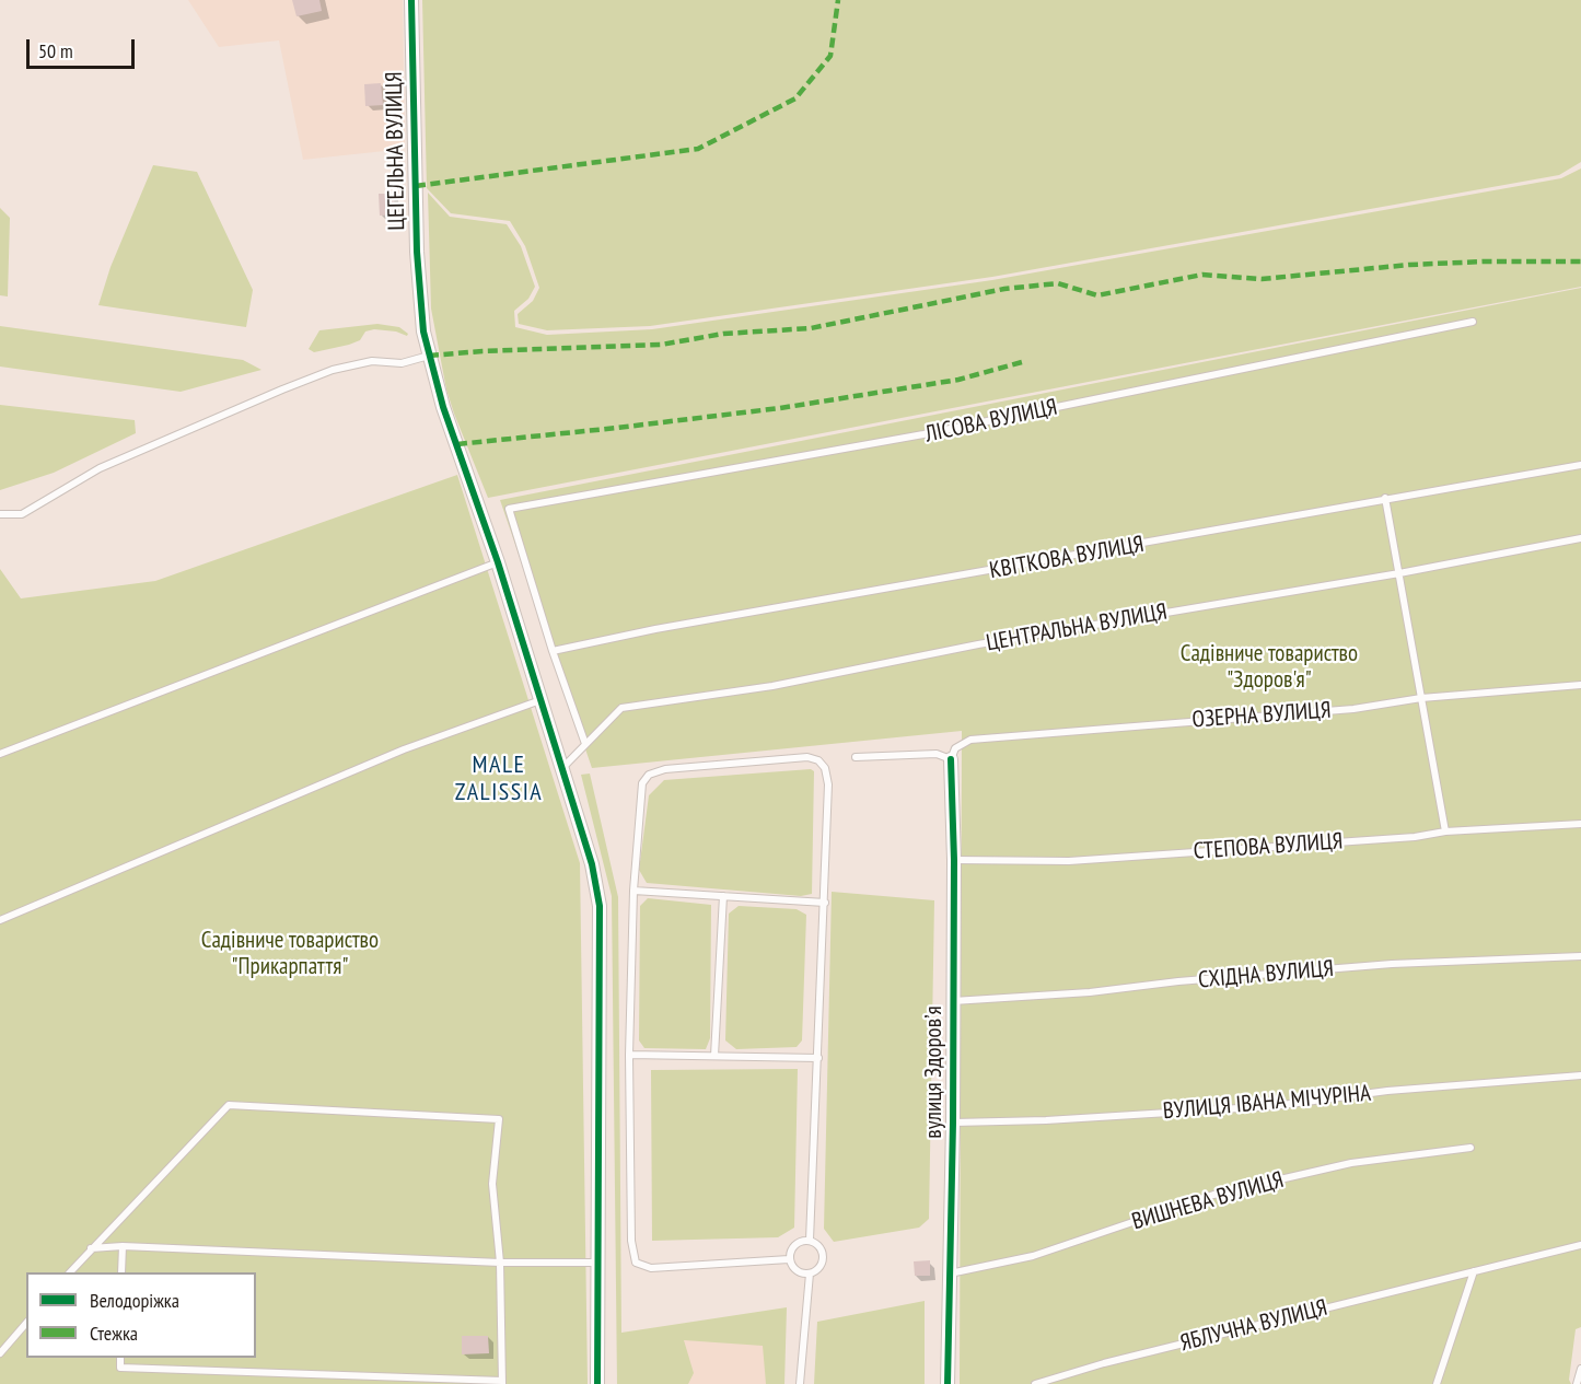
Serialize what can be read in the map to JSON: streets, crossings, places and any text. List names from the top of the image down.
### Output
{
  "streets": {
    "street": ["ЦЕГЕЛЬНА ВУЛИЦЯ", "вулиця Здоровʼя"],
    "lane": [
      "ЛІСОВА ВУЛИЦЯ",
      "КВІТКОВА ВУЛИЦЯ",
      "ЦЕНТРАЛЬНА ВУЛИЦЯ",
      "ОЗЕРНА ВУЛИЦЯ",
      "СТЕПОВА ВУЛИЦЯ",
      "СХІДНА ВУЛИЦЯ",
      "ВУЛИЦЯ ІВАНА МІЧУРІНА",
      "ВИШНЕВА ВУЛИЦЯ",
      "ЯБЛУЧНА ВУЛИЦЯ"
    ]
  },
  "crossings": [
    ["ЦЕГЕЛЬНА ВУЛИЦЯ", "ЦЕНТРАЛЬНА ВУЛИЦЯ"],
    ["ЛІСОВА ВУЛИЦЯ", "КВІТКОВА ВУЛИЦЯ"],
    ["ОЗЕРНА ВУЛИЦЯ", "вулиця Здоровʼя"],
    ["СТЕПОВА ВУЛИЦЯ", "вулиця Здоровʼя"],
    ["СХІДНА ВУЛИЦЯ", "вулиця Здоровʼя"],
    ["вулиця Здоровʼя", "ВУЛИЦЯ ІВАНА МІЧУРІНА"],
    ["вулиця Здоровʼя", "ВИШНЕВА ВУЛИЦЯ"]
  ],
  "districts": ["MALE ZALISSIA"],
  "parks": ["Садівниче товариство \"Здоров'я\"", "Садівниче товариство \"Прикарпаття\""],
  "legend": ["Велодоріжка", "Стежка"],
  "scale_bar": "50 m"
}
